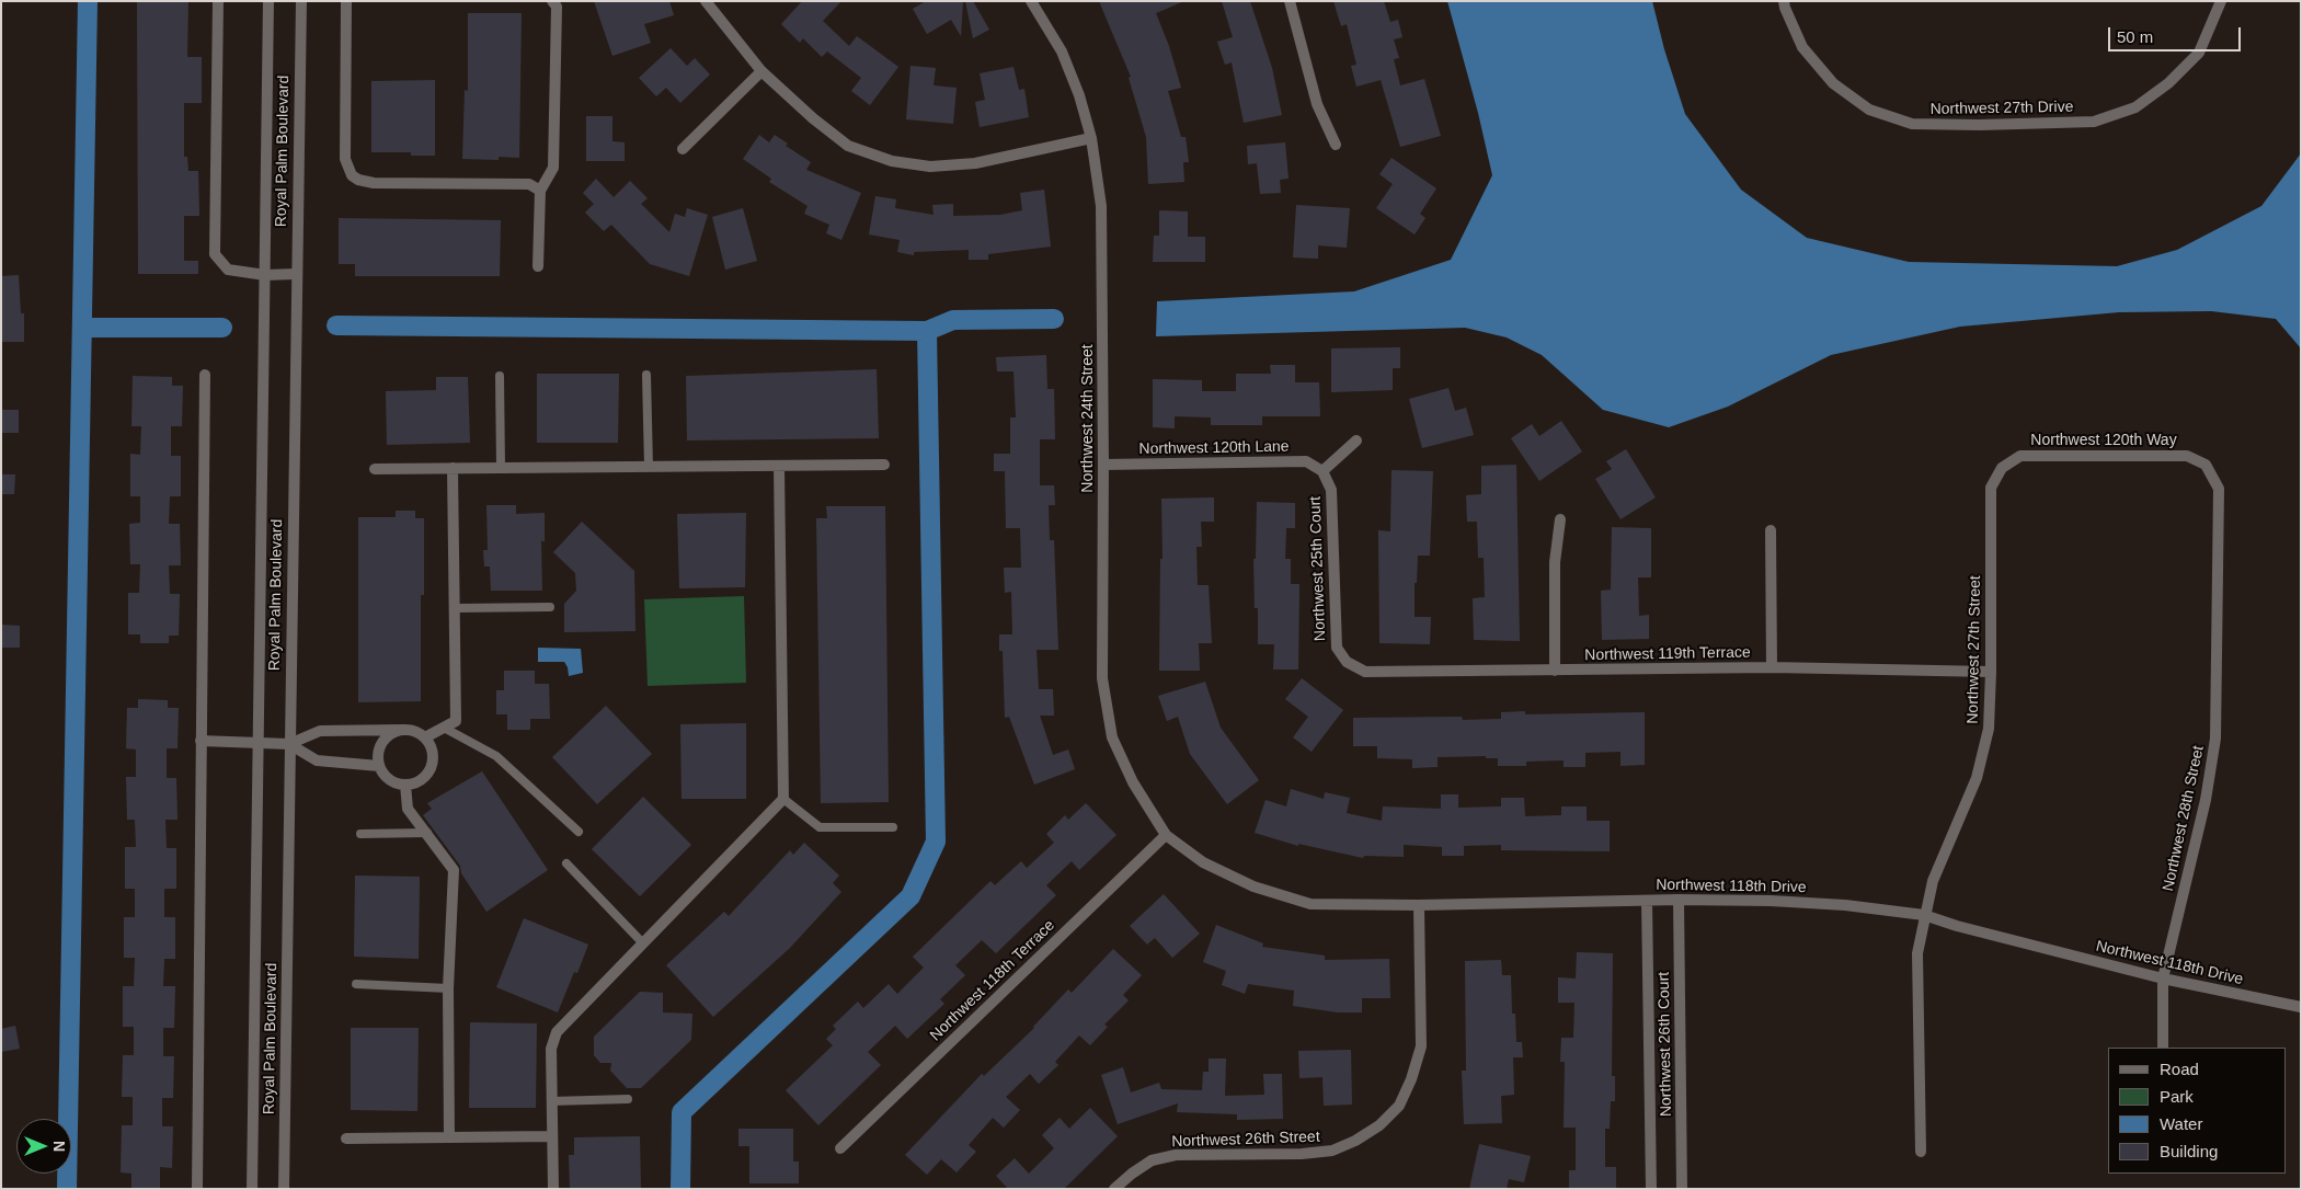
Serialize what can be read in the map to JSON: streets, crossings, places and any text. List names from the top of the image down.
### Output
{
  "streets": {
    "street": [
      "Northwest 27th Drive",
      "Royal Palm Boulevard",
      "Northwest 24th Street",
      "Northwest 120th Way",
      "Northwest 120th Lane",
      "Northwest 25th Court",
      "Northwest 27th Street",
      "Northwest 119th Terrace",
      "Northwest 28th Street",
      "Northwest 118th Drive",
      "Northwest 118th Terrace",
      "Northwest 26th Court",
      "Northwest 26th Street"
    ]
  },
  "crossings": [
    ["Northwest 24th Street", "Northwest 120th Lane"],
    ["Northwest 24th Street", "Northwest 118th Drive"],
    ["Northwest 24th Street", "Northwest 118th Terrace"],
    ["Northwest 120th Way", "Northwest 27th Street"],
    ["Northwest 120th Way", "Northwest 28th Street"],
    ["Northwest 120th Lane", "Northwest 25th Court"],
    ["Northwest 25th Court", "Northwest 119th Terrace"],
    ["Northwest 27th Street", "Northwest 119th Terrace"],
    ["Northwest 27th Street", "Northwest 118th Drive"],
    ["Northwest 28th Street", "Northwest 118th Drive"],
    ["Northwest 118th Drive", "Northwest 118th Terrace"],
    ["Northwest 118th Drive", "Northwest 26th Court"],
    ["Northwest 118th Drive", "Northwest 26th Street"]
  ],
  "legend": [
    "Road",
    "Park",
    "Water",
    "Building"
  ],
  "scale_bar": "50 m",
  "north": "right"
}
